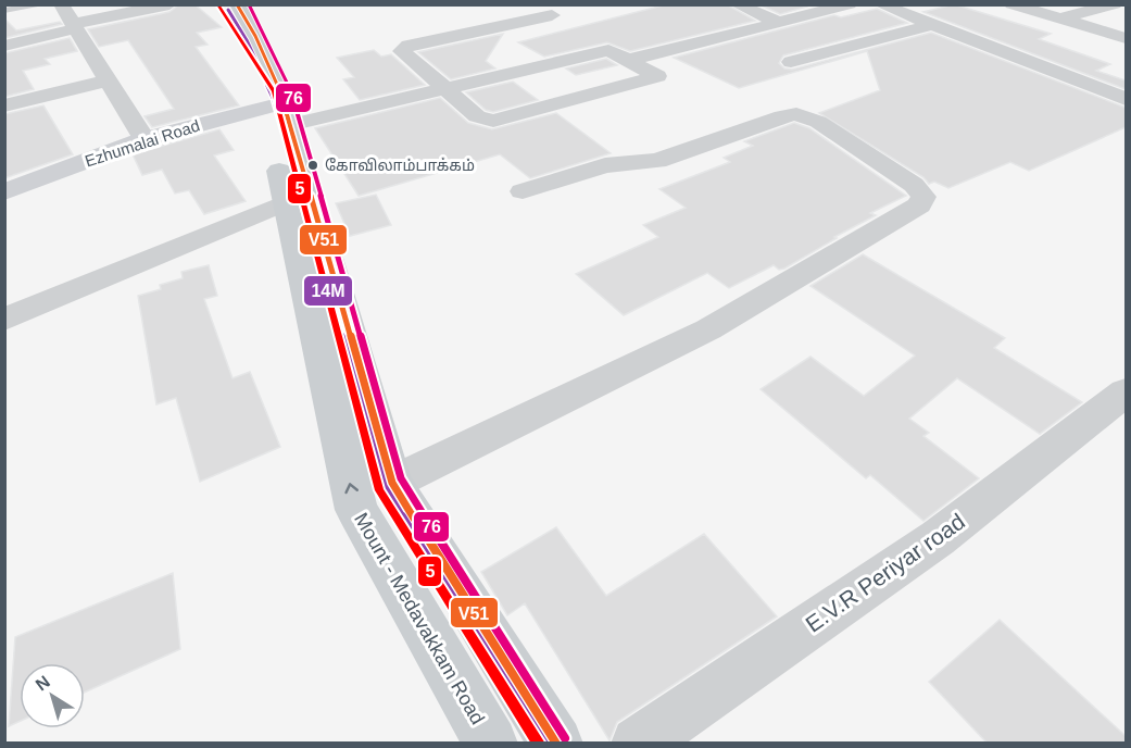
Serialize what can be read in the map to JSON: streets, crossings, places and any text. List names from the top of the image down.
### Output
{
  "streets": {
    "main road": ["Mount - Medavakkam Road"],
    "street": ["Ezhumalai Road", "E.V.R Periyar road"]
  },
  "crossings": [
    ["Ezhumalai Road", "Mount - Medavakkam Road"]
  ],
  "places": ["கோவிலாம்பாக்கம்"],
  "lines": [
    "transit line 5",
    "transit line V51",
    "transit line 76",
    "transit line 14M"
  ],
  "north": "top left"
}
